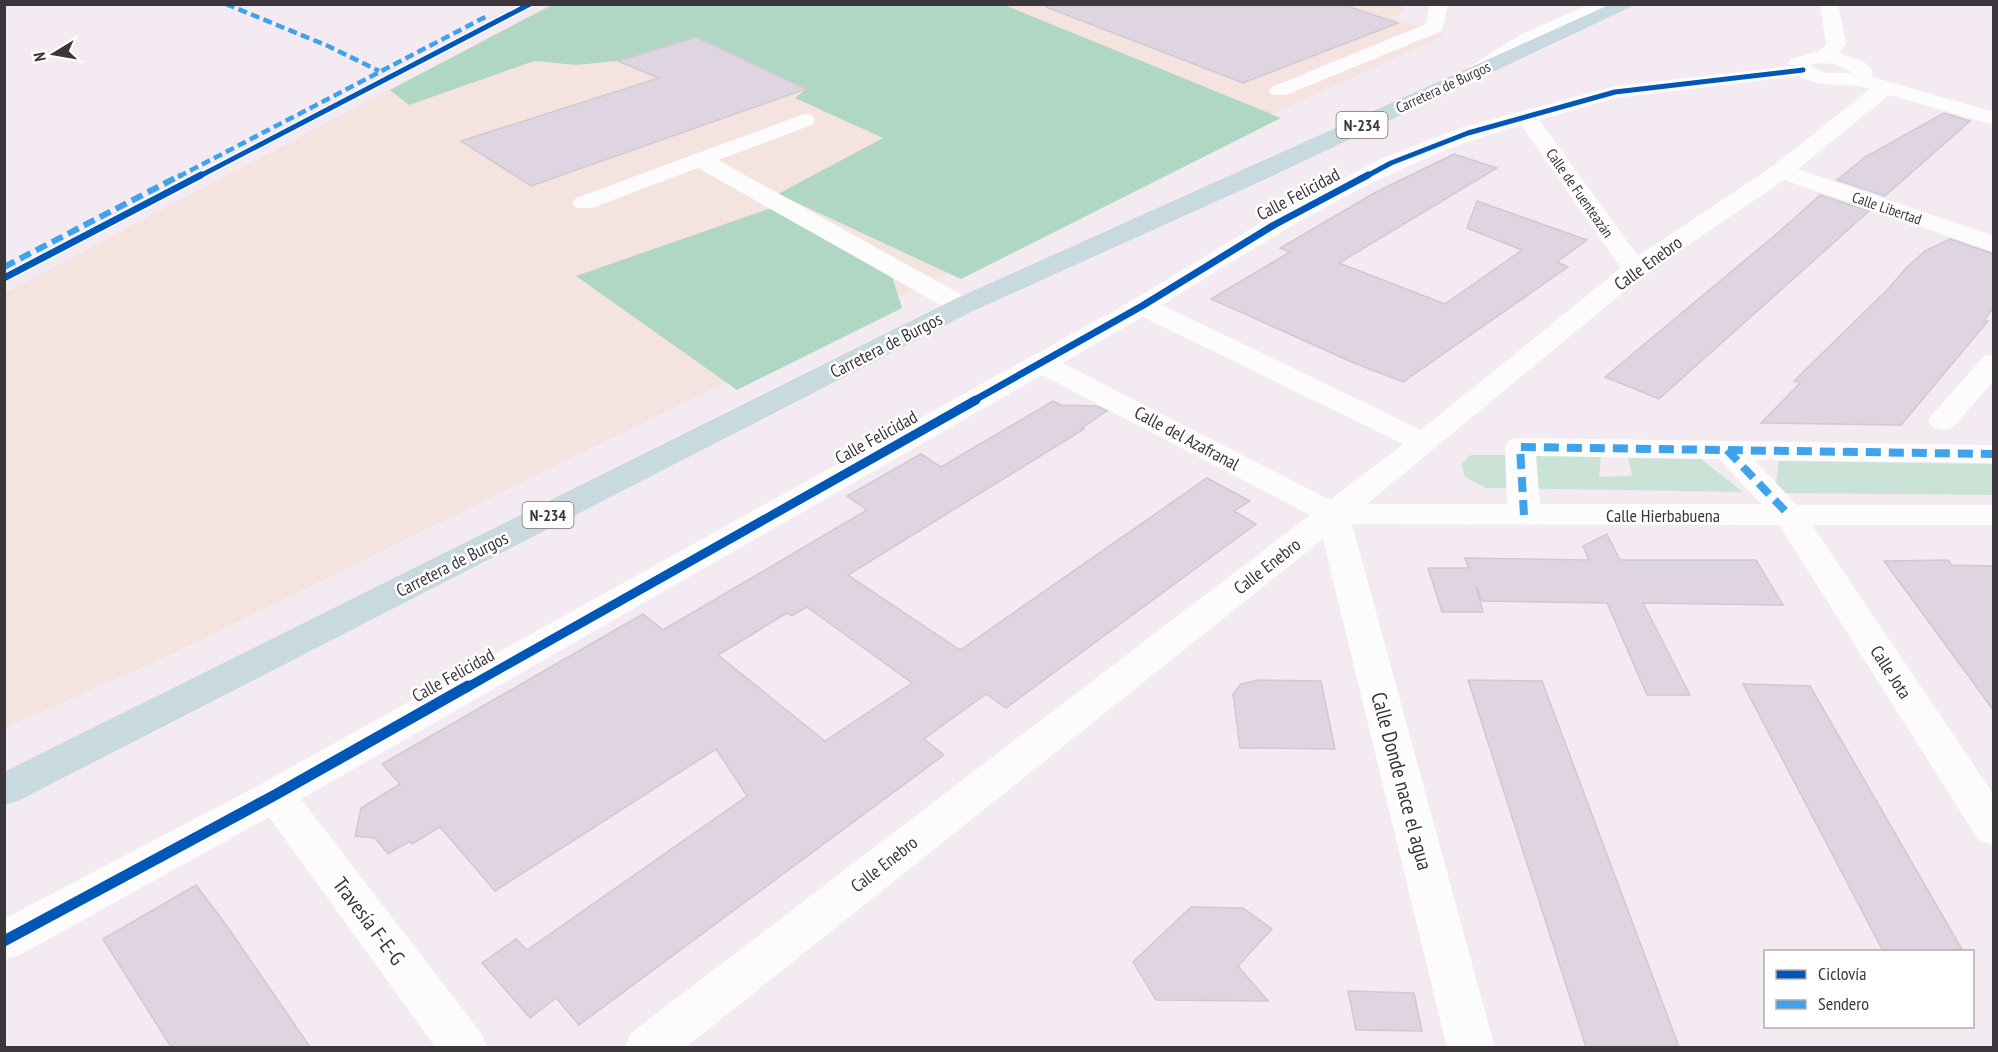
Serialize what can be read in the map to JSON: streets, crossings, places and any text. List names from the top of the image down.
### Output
{
  "streets": {
    "highway": ["Carretera de Burgos", "N-234"],
    "street": [
      "Calle de Fuenteazán",
      "Calle Felicidad",
      "Calle Libertad",
      "Calle Enebro",
      "Calle del Azafranal",
      "Calle Hierbabuena",
      "Calle Jota",
      "Calle Donde nace el agua",
      "Travesía F-E-G"
    ]
  },
  "crossings": [
    ["Calle de Fuenteazán", "Calle Felicidad"],
    ["Calle de Fuenteazán", "Calle Enebro"],
    ["Calle Felicidad", "Calle del Azafranal"],
    ["Calle Felicidad", "Travesía F-E-G"],
    ["Calle Libertad", "Calle Enebro"],
    ["Calle Enebro", "Calle del Azafranal"],
    ["Calle Enebro", "Calle Hierbabuena"],
    ["Calle Enebro", "Calle Donde nace el agua"],
    ["Calle del Azafranal", "Calle Hierbabuena"],
    ["Calle del Azafranal", "Calle Donde nace el agua"],
    ["Calle Hierbabuena", "Calle Jota"],
    ["Calle Hierbabuena", "Calle Donde nace el agua"]
  ],
  "legend": ["Ciclovía", "Sendero"],
  "north": "left"
}
